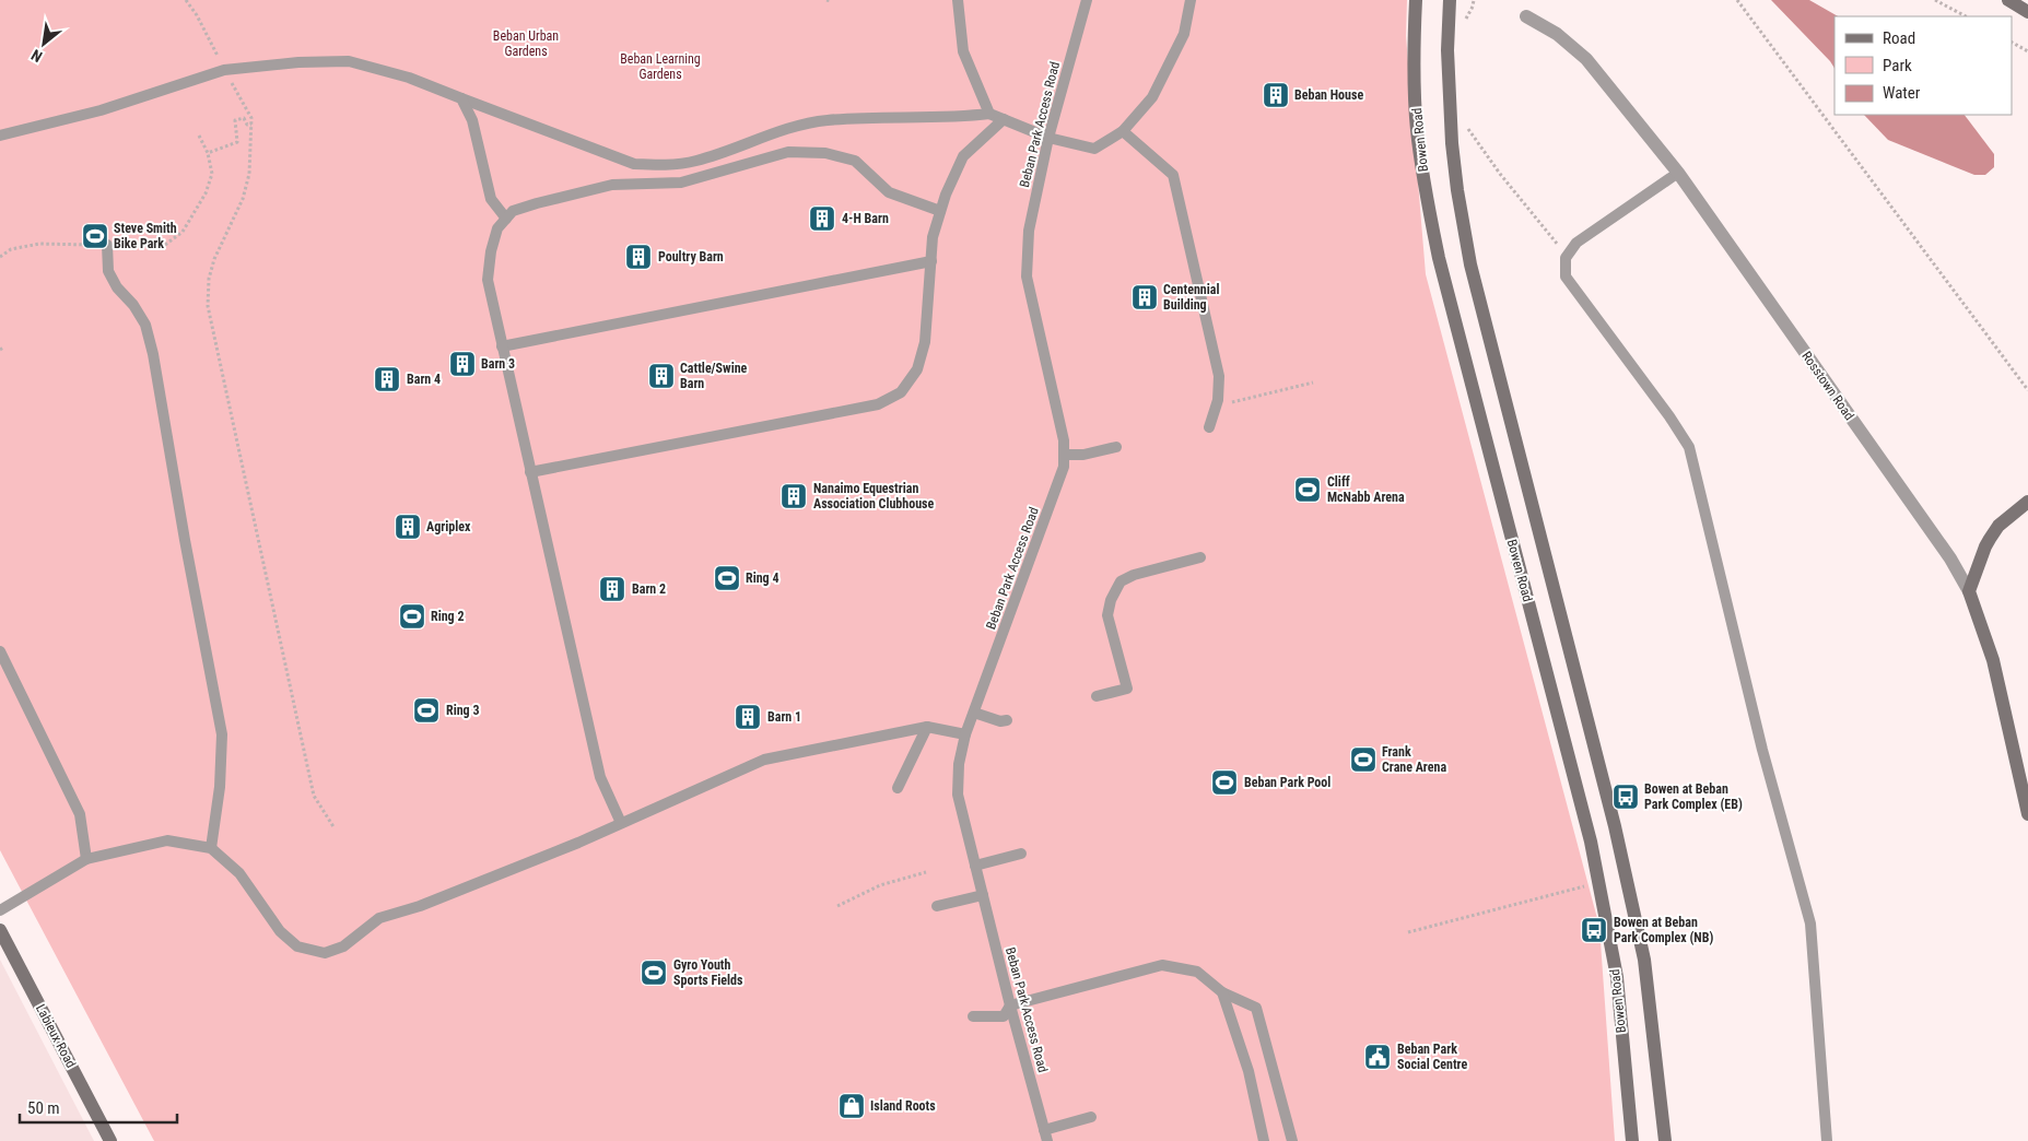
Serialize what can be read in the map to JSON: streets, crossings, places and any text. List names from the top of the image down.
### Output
{
  "streets": {
    "main road": ["Bowen Road", "Rosstown Road", "Labieux Road"],
    "lane": ["Beban Park Access Road"]
  },
  "parks": ["Beban Urban Gardens", "Beban Learning Gardens"],
  "places": {
    "building": [
      "Beban House",
      "4-H Barn",
      "Poultry Barn",
      "Centennial Building",
      "Barn 3",
      "Cattle/Swine Barn",
      "Barn 4",
      "Nanaimo Equestrian Association Clubhouse",
      "Agriplex",
      "Barn 2",
      "Barn 1"
    ],
    "sports": [
      "Steve Smith Bike Park",
      "Cliff McNabb Arena",
      "Ring 4",
      "Ring 2",
      "Ring 3",
      "Frank Crane Arena",
      "Beban Park Pool",
      "Gyro Youth Sports Fields"
    ],
    "bus stop": ["Bowen at Beban Park Complex (EB)", "Bowen at Beban Park Complex (NB)"],
    "public building": ["Beban Park Social Centre"],
    "shop": ["Island Roots"]
  },
  "legend": ["Road", "Park", "Water"],
  "scale_bar": "50 m",
  "north": "bottom left"
}
